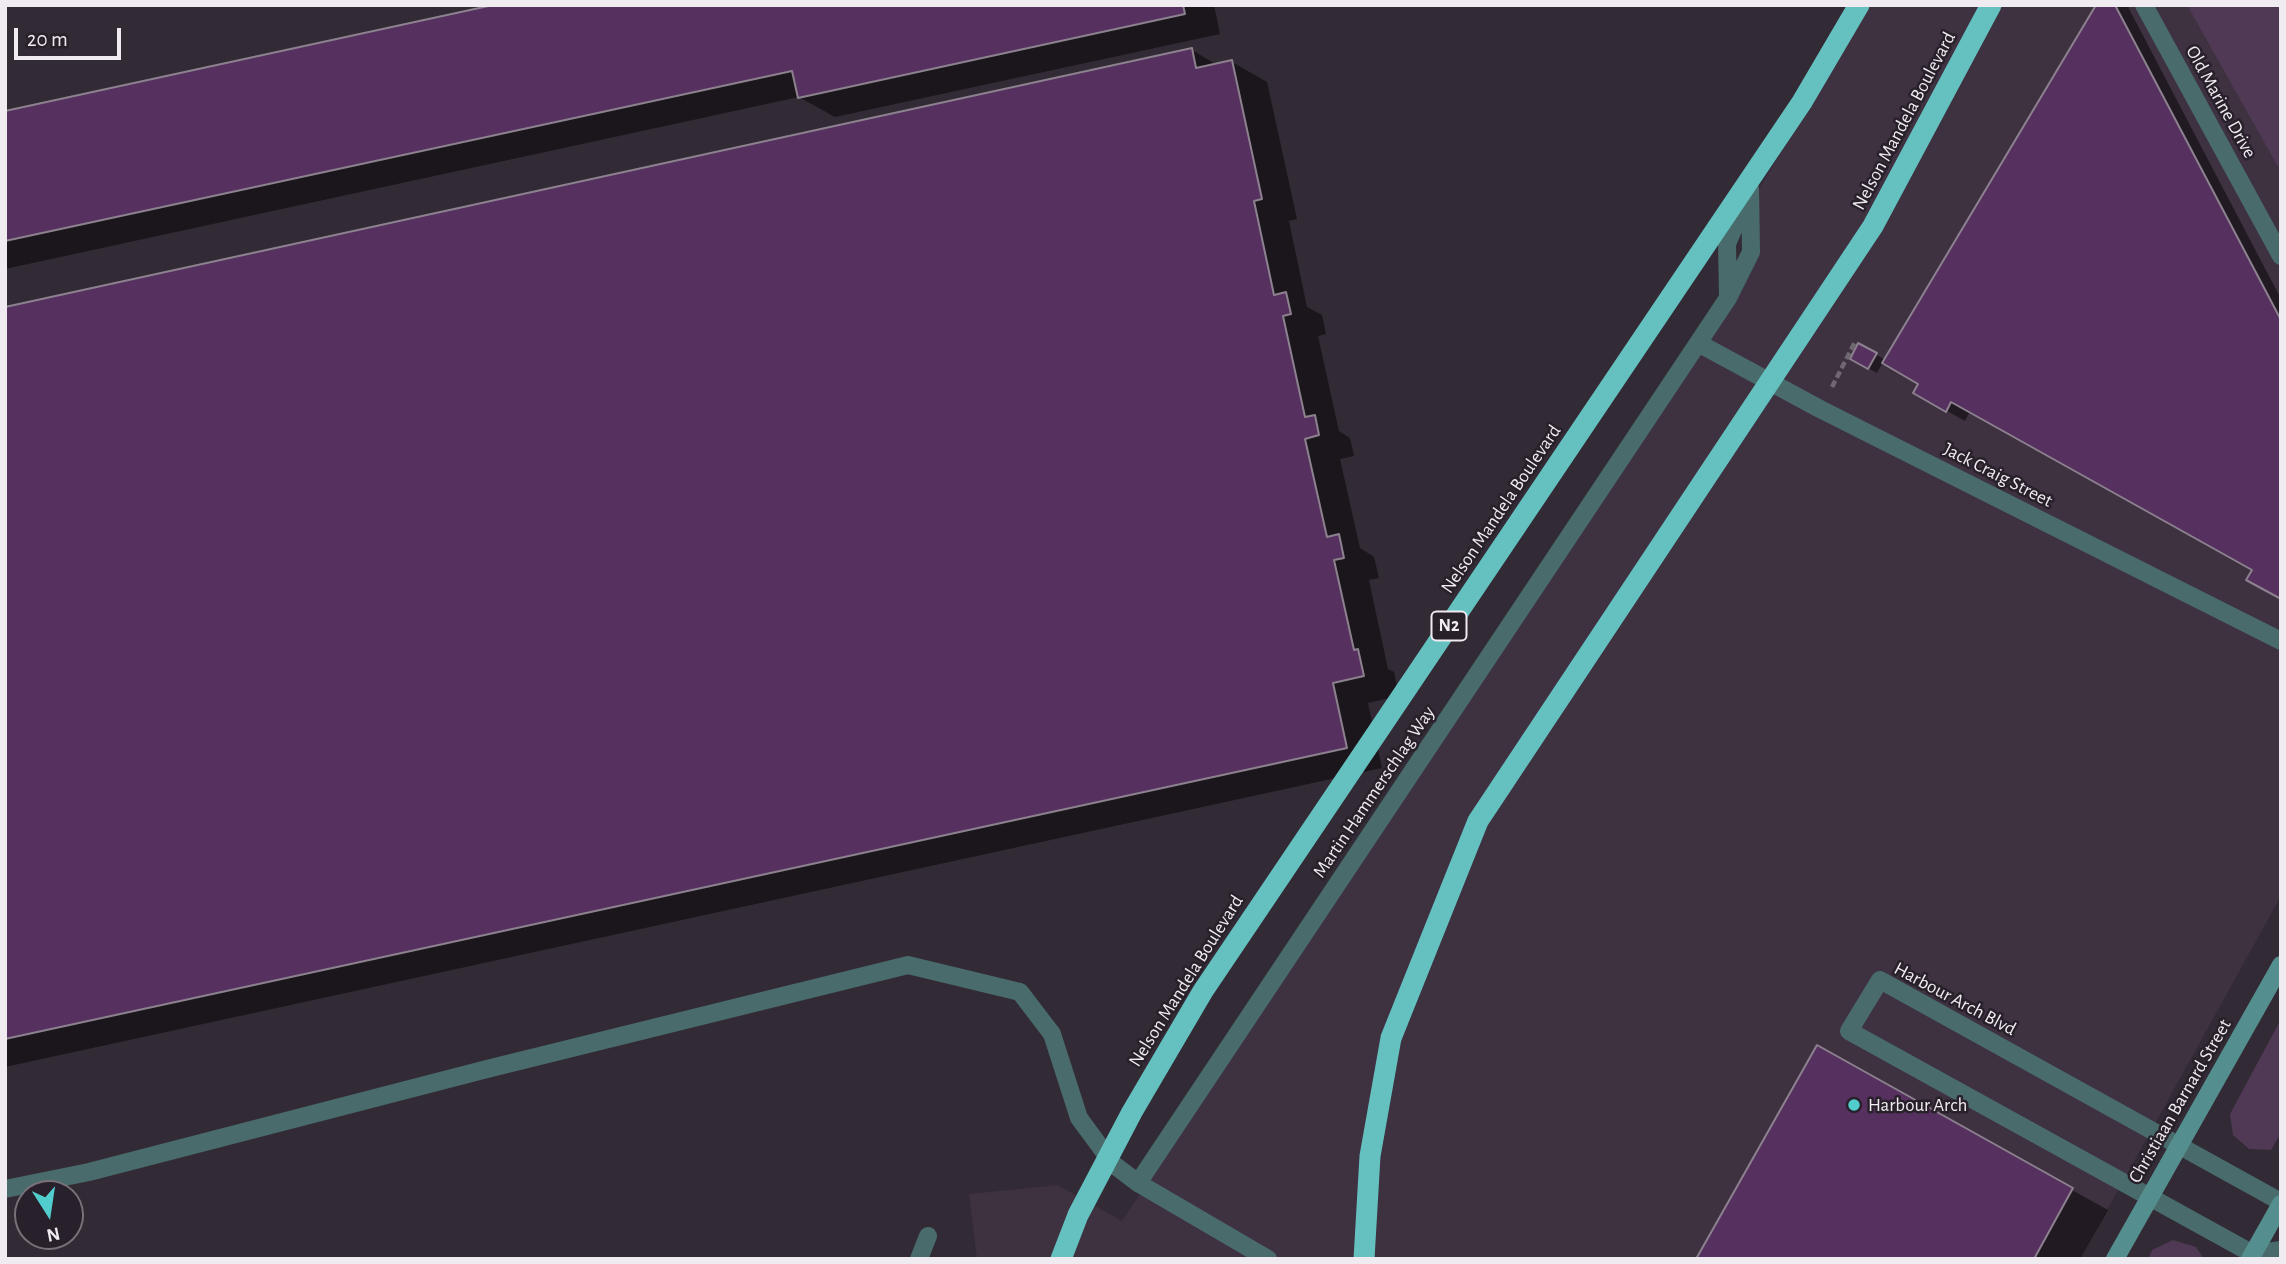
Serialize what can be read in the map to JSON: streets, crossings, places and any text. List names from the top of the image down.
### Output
{
  "streets": {
    "highway": ["Nelson Mandela Boulevard", "N2"],
    "main road": ["Christiaan Barnard Street"],
    "street": [
      "Old Marine Drive",
      "Jack Craig Street",
      "Martin Hammerschlag Way",
      "Harbour Arch Blvd"
    ]
  },
  "crossings": [
    ["Nelson Mandela Boulevard", "Martin Hammerschlag Way"],
    ["Jack Craig Street", "Martin Hammerschlag Way"],
    ["Harbour Arch Blvd", "Christiaan Barnard Street"]
  ],
  "places": ["Harbour Arch"],
  "scale_bar": "20 m",
  "north": "bottom"
}
